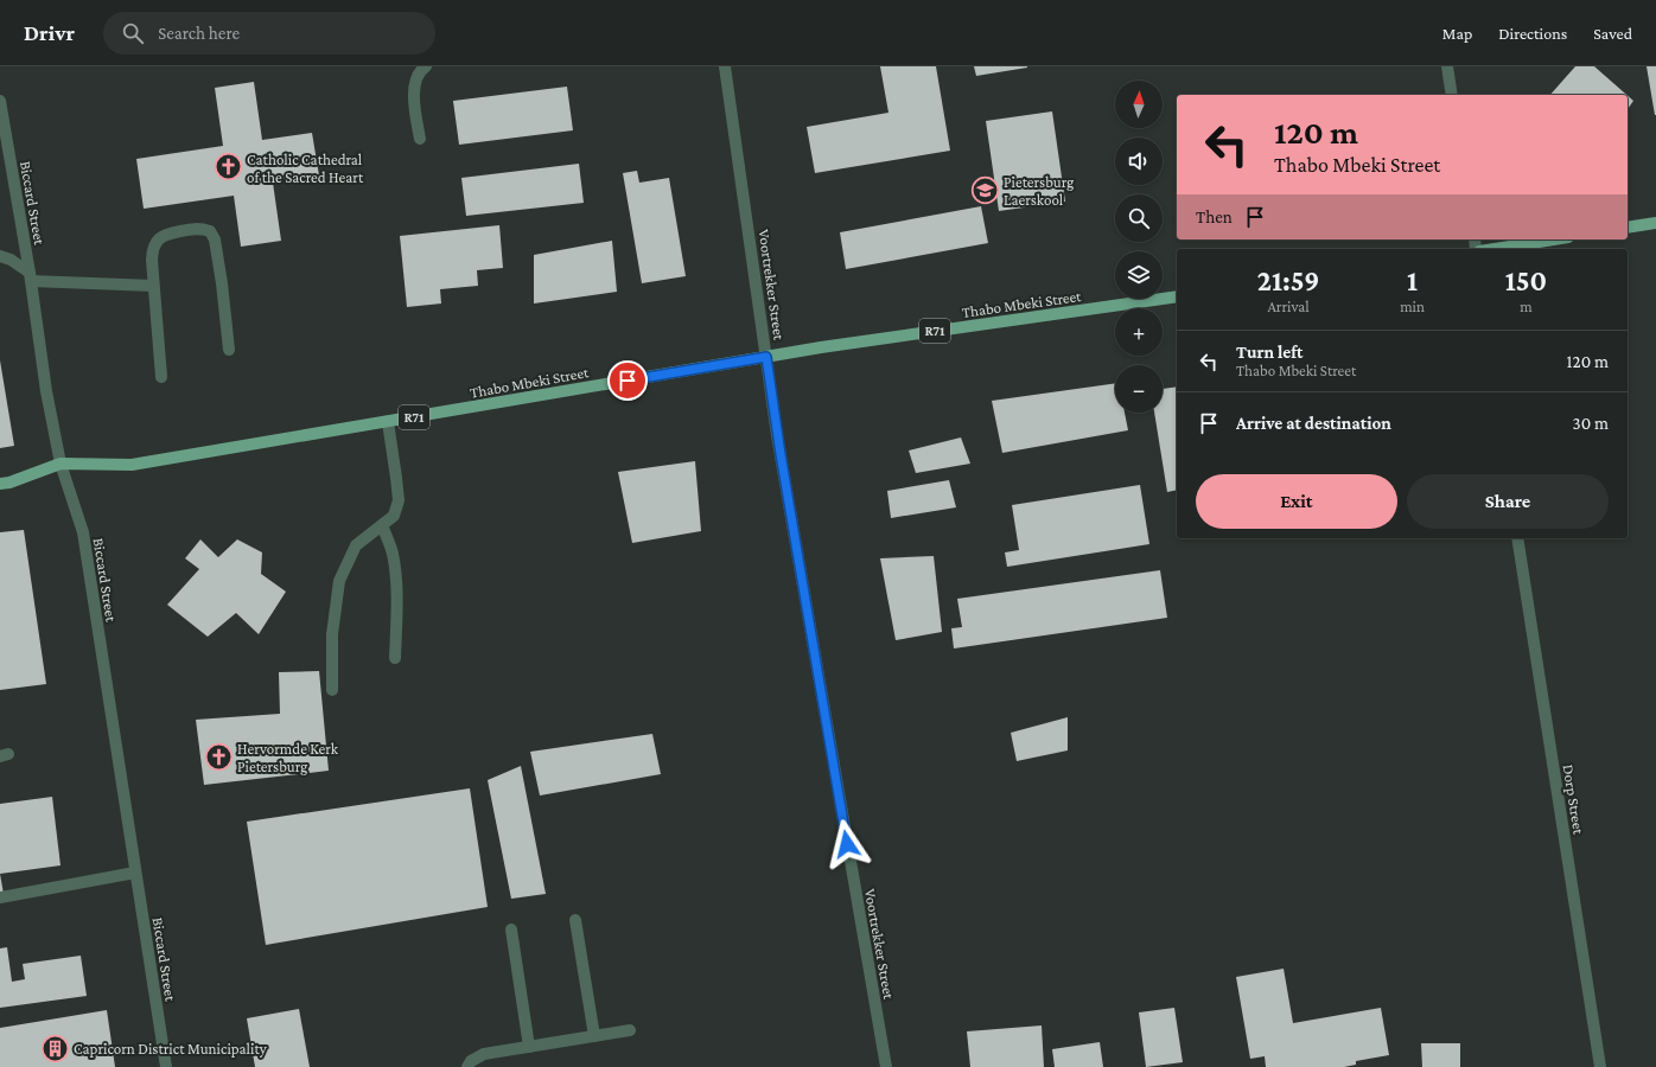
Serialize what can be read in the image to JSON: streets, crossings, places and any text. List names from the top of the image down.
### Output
{
  "streets": {
    "main road": ["Thabo Mbeki Street", "R71"],
    "street": ["Biccard Street", "Voortrekker Street", "Dorp Street"]
  },
  "crossings": [
    ["Biccard Street", "Thabo Mbeki Street"],
    ["Voortrekker Street", "Thabo Mbeki Street"]
  ],
  "places": {
    "church": ["Catholic Cathedral of the Sacred Heart", "Hervormde Kerk Pietersburg"],
    "school or university": ["Pietersburg Laerskool"],
    "building": ["Capricorn District Municipality"]
  },
  "north": "top",
  "page": {
    "header": "Drivr",
    "search": "Search here",
    "nav": ["Map", "Directions", "Saved"],
    "map_buttons": ["+", "−"],
    "turn": ["120 m", "Thabo Mbeki Street"],
    "then": "Then",
    "eta": [
      "21:59",
      "Arrival",
      "1",
      "min",
      "150",
      "m"
    ],
    "list": [
      {
        "name": "Turn left",
        "note": "Thabo Mbeki Street",
        "value": "120 m"
      },
      {
        "name": "Arrive at destination",
        "value": "30 m"
      }
    ],
    "buttons": ["Exit", "Share"]
  }
}
